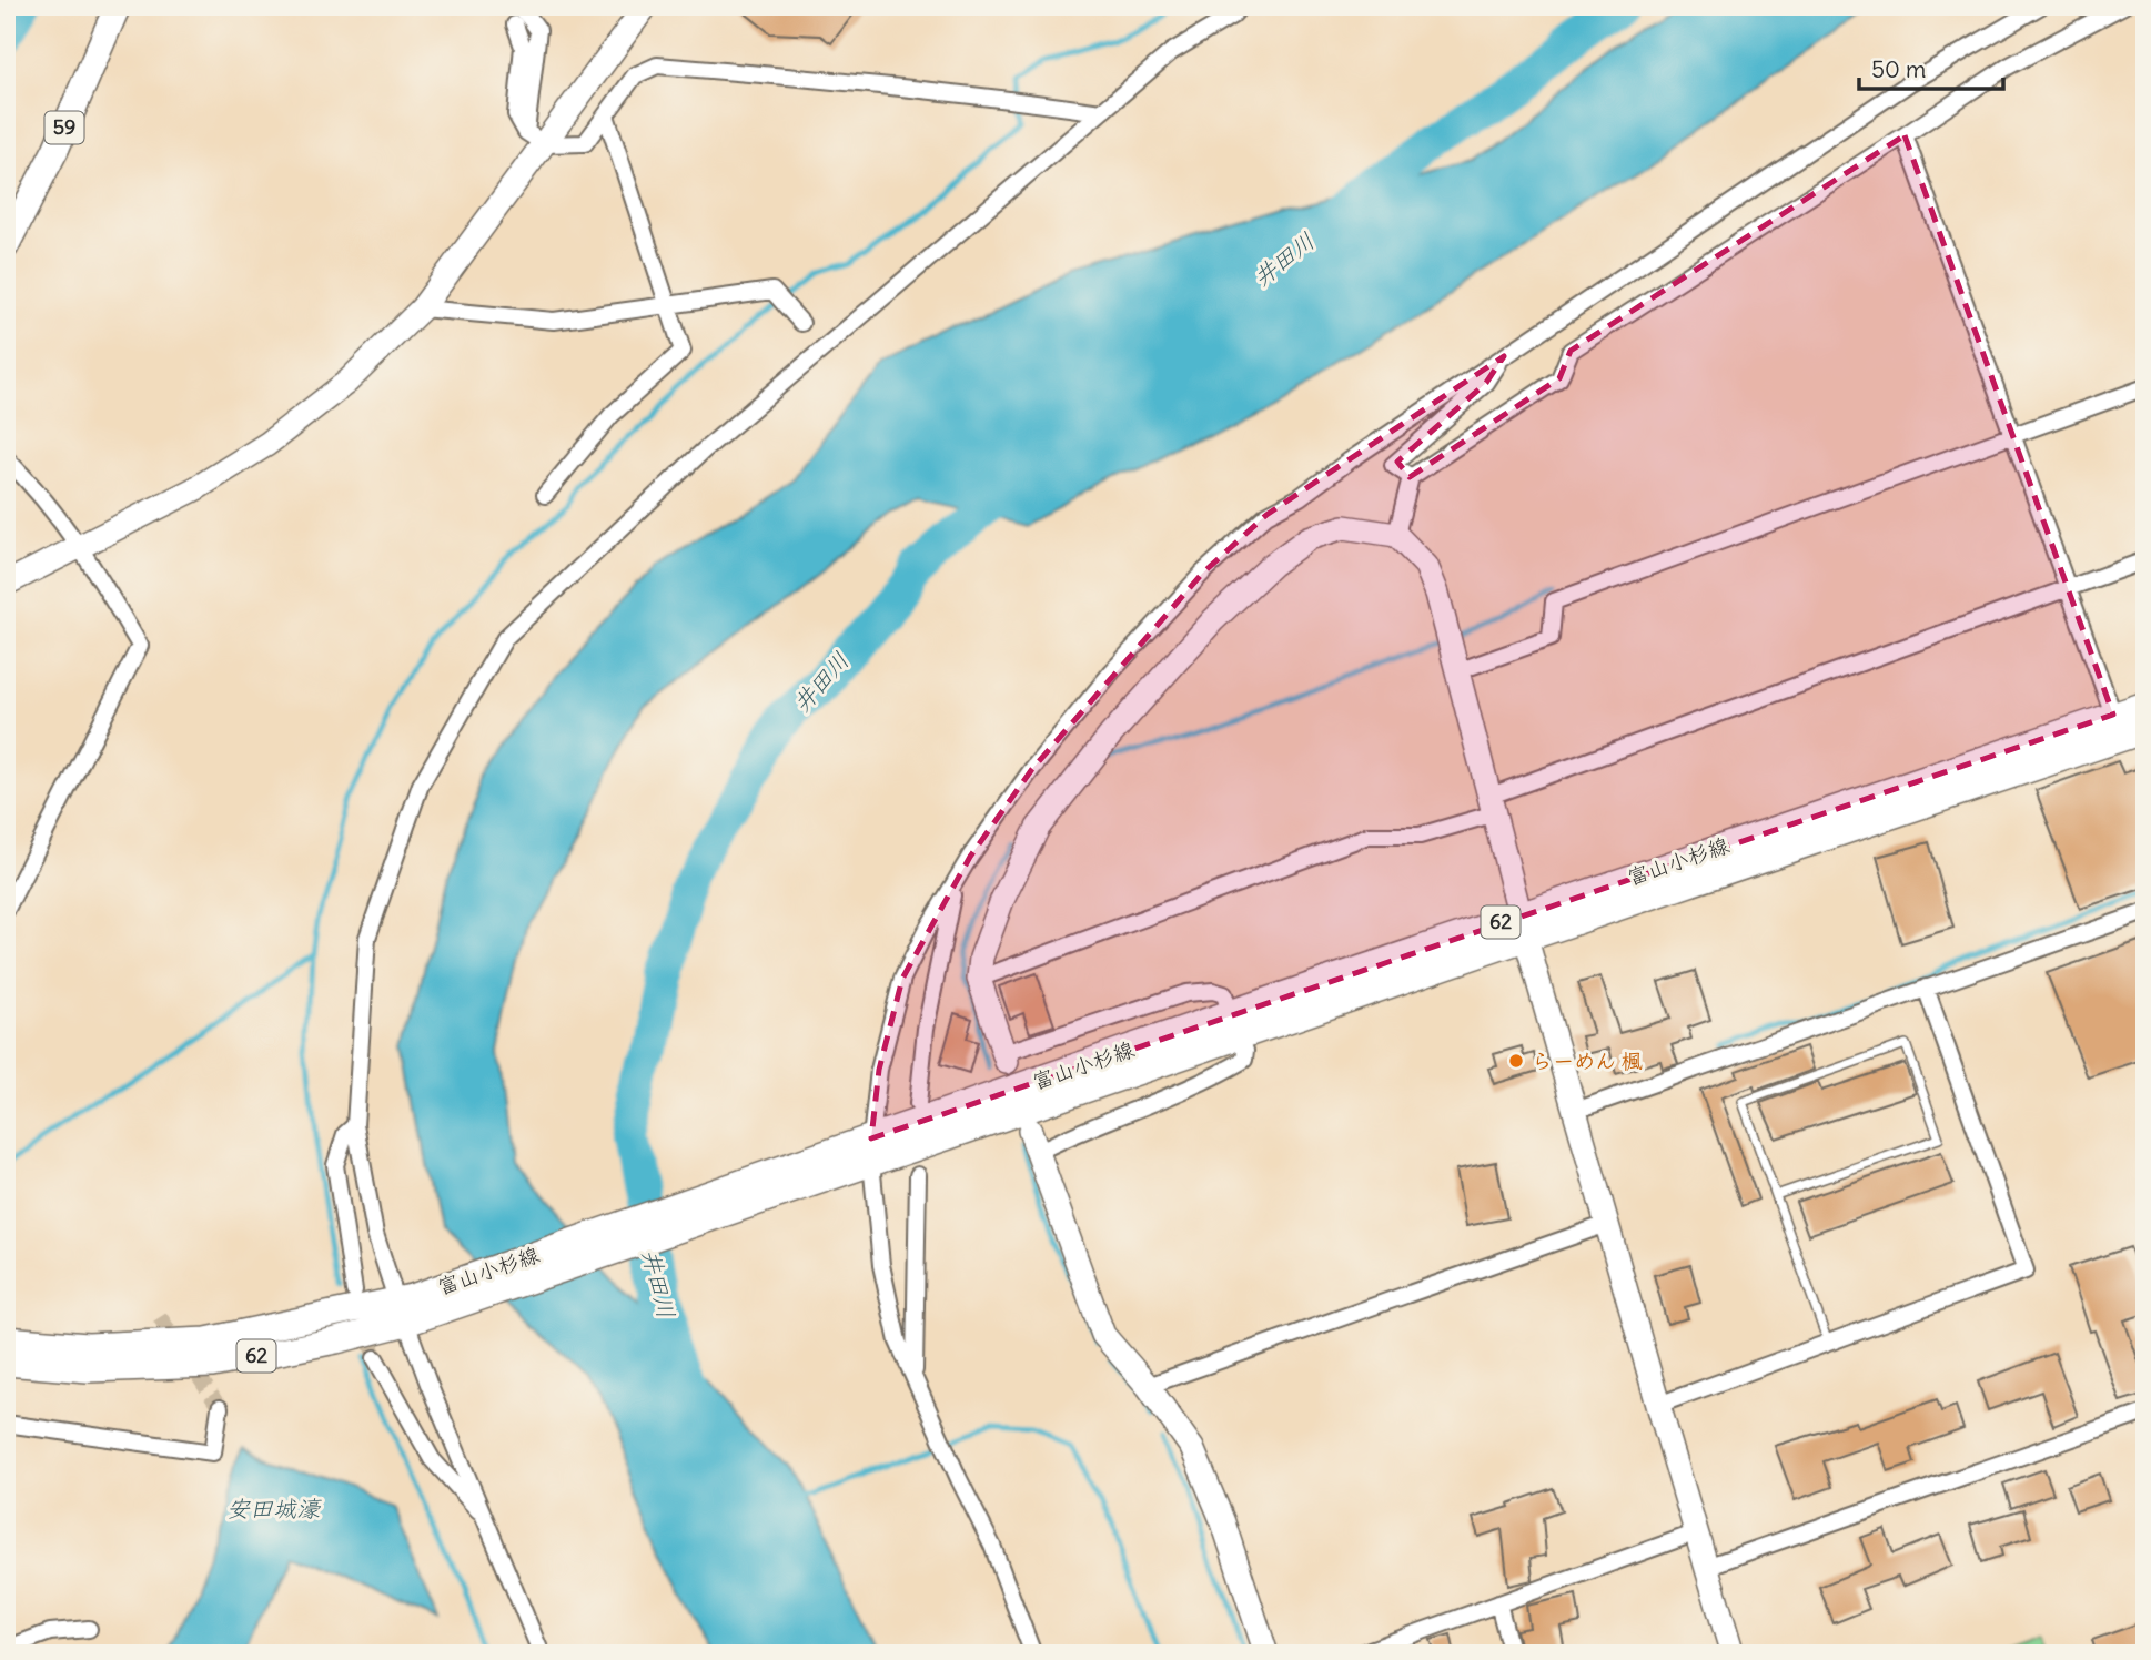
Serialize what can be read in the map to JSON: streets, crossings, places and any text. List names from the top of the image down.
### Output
{
  "streets": {
    "main road": ["59", "富山小杉線", "62"]
  },
  "water": ["井田川", "安田城濠"],
  "places": ["らーめん 楓"],
  "scale_bar": "50 m"
}
